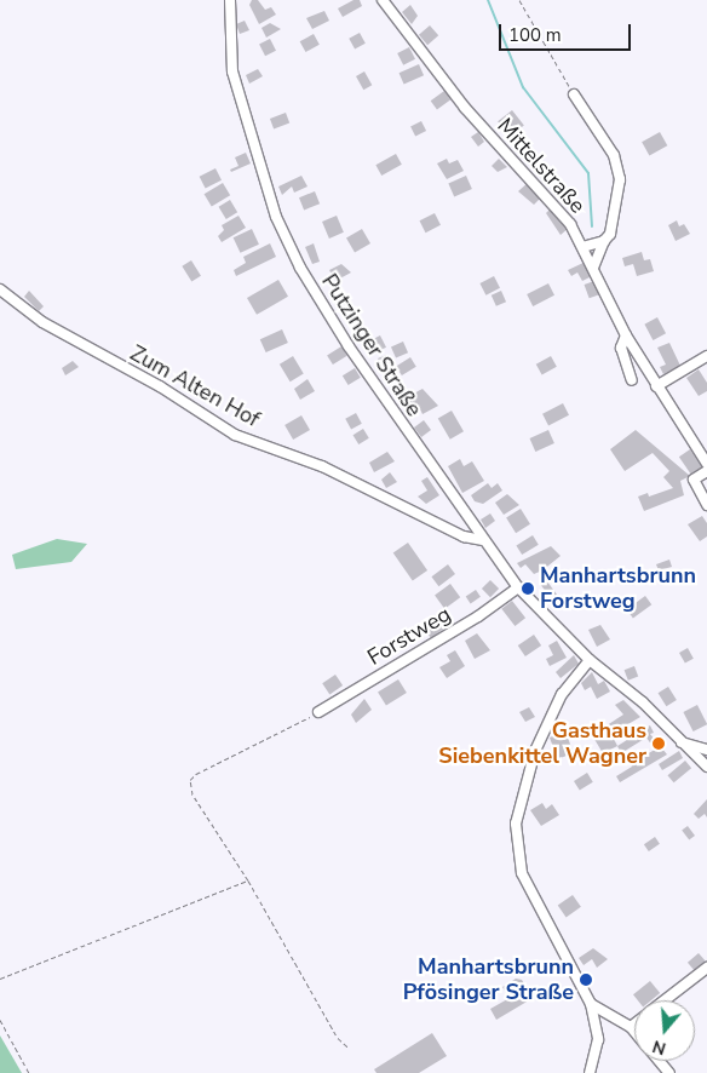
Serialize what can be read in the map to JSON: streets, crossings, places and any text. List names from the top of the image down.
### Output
{
  "streets": {
    "street": [
      "Mittelstraße",
      "Putzinger Straße",
      "Zum Alten Hof",
      "Forstweg"
    ]
  },
  "crossings": [
    ["Putzinger Straße", "Zum Alten Hof"],
    ["Putzinger Straße", "Forstweg"]
  ],
  "places": ["Manhartsbrunn Forstweg", "Gasthaus Siebenkittel Wagner", "Manhartsbrunn Pfösinger Straße"],
  "scale_bar": "100 m",
  "north": "bottom"
}
